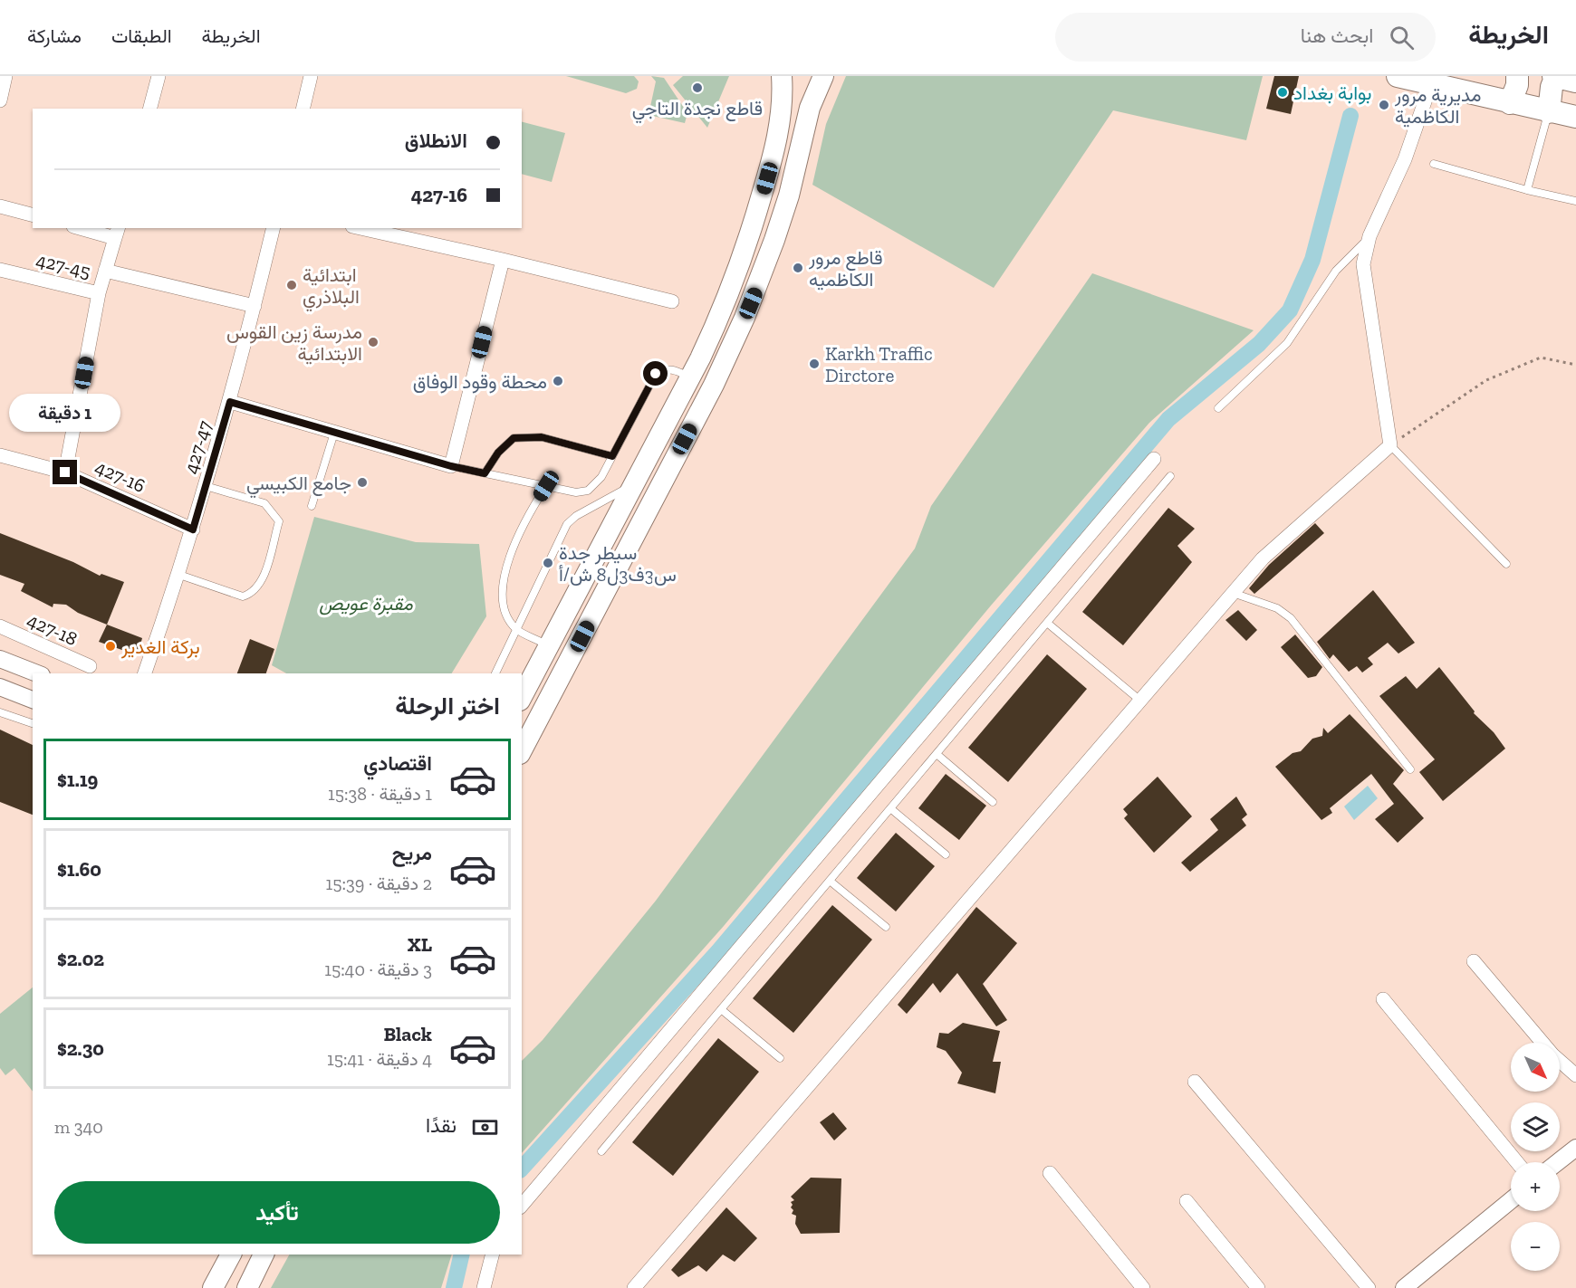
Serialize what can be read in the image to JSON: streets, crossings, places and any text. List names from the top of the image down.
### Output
{
  "streets": {
    "street": [
      "427-45",
      "427-47",
      "427-16",
      "427-18"
    ]
  },
  "crossings": [
    ["427-45", "427-16"],
    ["427-47", "427-16"]
  ],
  "parks": ["مقبرة عويص"],
  "places": [
    "قاطع نجدة التاجي",
    "بوابة بغداد",
    "مديرية مرور الكاظمية",
    "قاطع مرور الكاظميه",
    "ابتدائية البلاذري",
    "مدرسة زين القوس الابتدائية",
    "Karkh Traffic Dirctore",
    "محطة وقود الوفاق",
    "جامع الكبيسي",
    "سيطر جدة س3ف3ل8 ش/أ",
    "بركة الغدير"
  ],
  "north": "bottom right",
  "page": {
    "header": "الخريطة",
    "search": "ابحث هنا",
    "nav": ["الخريطة", "الطبقات", "مشاركة"],
    "banner": ["الانطلاق", "427-16"],
    "bubble": "1 دقيقة",
    "heading": "اختر الرحلة",
    "list": [
      {
        "name": "اقتصادي",
        "note": "1 دقيقة · 15:38",
        "value": "$1.19"
      },
      {
        "name": "مريح",
        "note": "2 دقيقة · 15:39",
        "value": "$1.60"
      },
      {
        "name": "XL",
        "note": "3 دقيقة · 15:40",
        "value": "$2.02"
      },
      {
        "name": "Black",
        "note": "4 دقيقة · 15:41",
        "value": "$2.30"
      }
    ],
    "map_buttons": ["+", "−"],
    "pay": ["نقدًا", "340 m"],
    "buttons": "تأكيد"
  }
}
